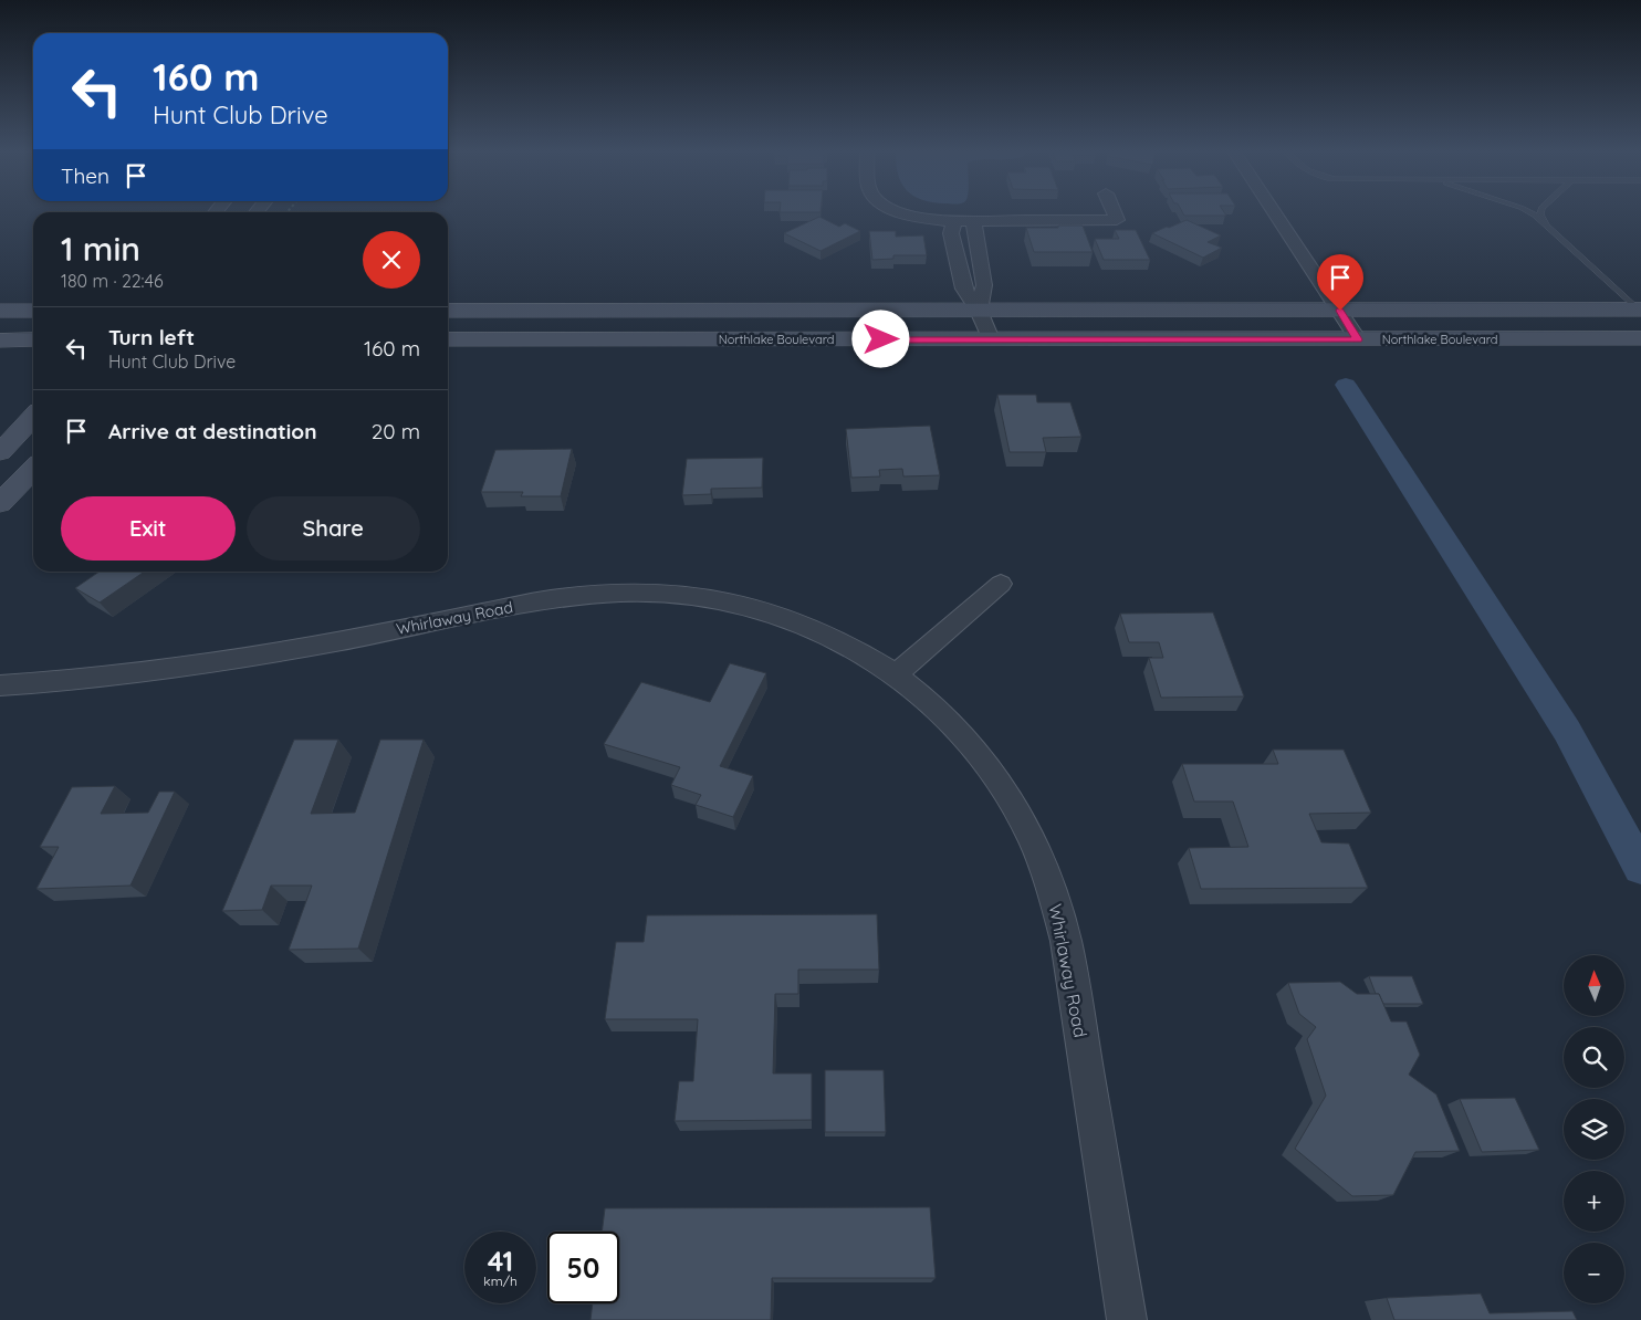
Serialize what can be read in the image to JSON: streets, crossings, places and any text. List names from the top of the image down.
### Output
{
  "streets": {
    "main road": ["Northlake Boulevard"],
    "street": ["Whirlaway Road"]
  },
  "north": "top",
  "page": {
    "turn": ["160 m", "Hunt Club Drive"],
    "then": "Then",
    "heading": ["1 min", "180 m · 22:46"],
    "list": [
      {
        "name": "Turn left",
        "note": "Hunt Club Drive",
        "value": "160 m"
      },
      {
        "name": "Arrive at destination",
        "value": "20 m"
      }
    ],
    "buttons": ["Exit", "Share"],
    "map_buttons": ["+", "−"],
    "speed": "41 km/h",
    "limit": "50"
  }
}
